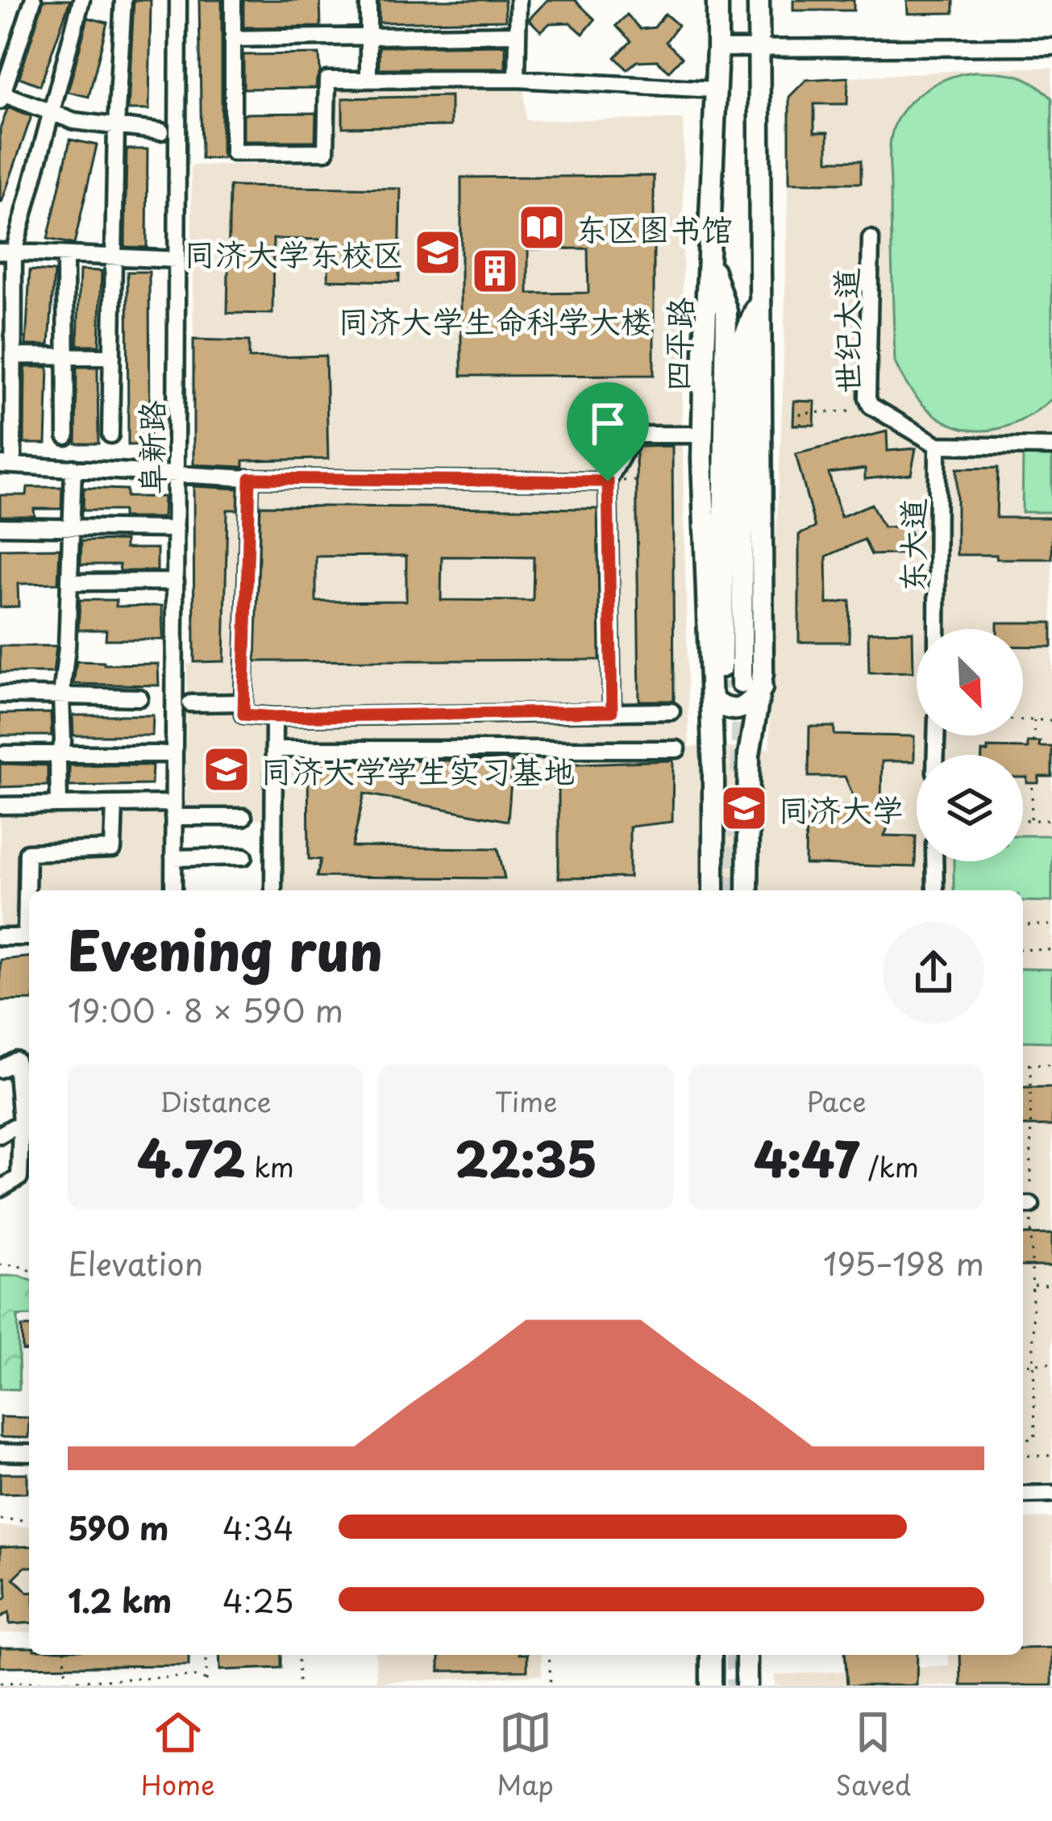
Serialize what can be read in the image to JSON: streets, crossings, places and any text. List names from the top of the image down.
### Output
{
  "streets": {
    "main road": ["四平路"],
    "street": ["世纪大道", "阜新路", "东大道"]
  },
  "crossings": [
    ["世纪大道", "东大道"]
  ],
  "places": {
    "library": ["东区图书馆"],
    "school or university": ["同济大学东校区", "同济大学学生实习基地", "同济大学"],
    "building": ["同济大学生命科学大楼"]
  },
  "north": "bottom right",
  "page": {
    "heading": ["Evening run", "19:00 · 8 × 590 m"],
    "stats": [
      ["Distance", "4.72 km"],
      ["Time", "22:35"],
      ["Pace", "4:47 /km"]
    ],
    "chart": ["Elevation", "195–198 m"],
    "list": [
      {
        "name": "590 m",
        "note": "4:34"
      },
      {
        "name": "1.2 km",
        "note": "4:25"
      }
    ],
    "tabs": ["Home", "Map", "Saved"]
  }
}
